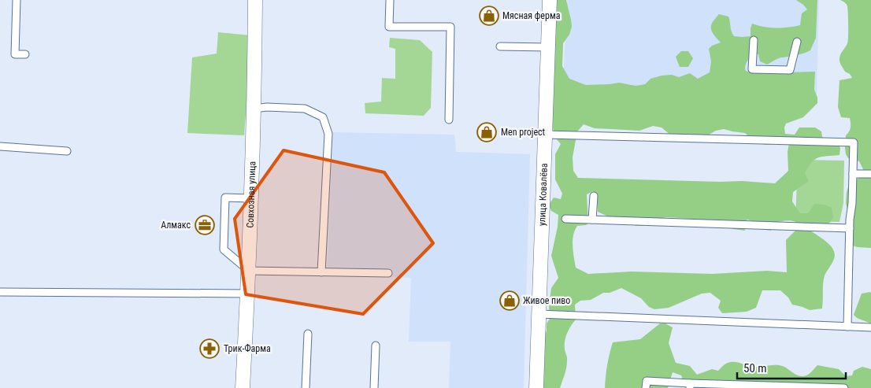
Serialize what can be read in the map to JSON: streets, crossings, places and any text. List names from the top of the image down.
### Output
{
  "streets": {
    "street": ["Совхозная улица", "улица Ковалёва"]
  },
  "places": {
    "shop": ["Мясная ферма", "Men project", "Живое пиво"],
    "office": ["Алмакс"],
    "pharmacy": ["Трик-Фарма"]
  },
  "scale_bar": "50 m"
}
